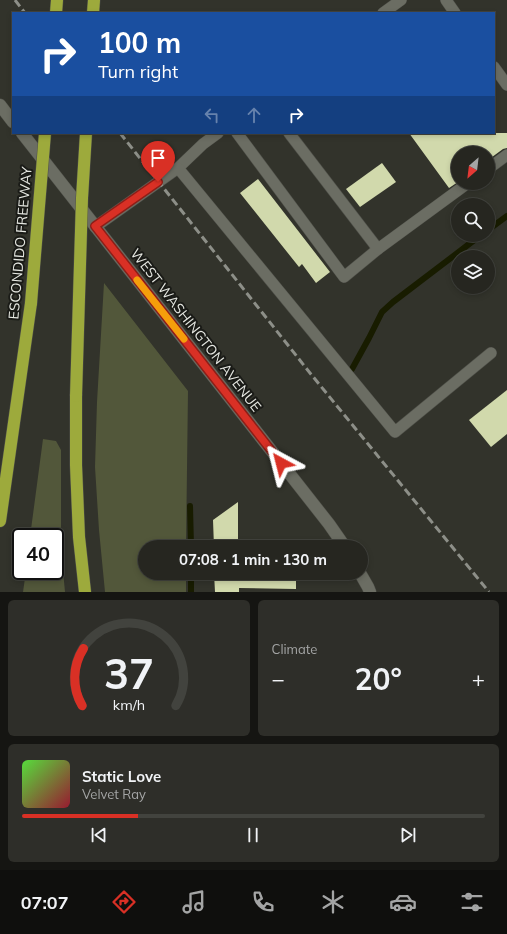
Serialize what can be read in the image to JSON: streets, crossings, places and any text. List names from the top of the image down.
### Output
{
  "streets": {
    "highway": ["ESCONDIDO FREEWAY"],
    "street": ["WEST WASHINGTON AVENUE"]
  },
  "north": "bottom left",
  "page": {
    "turn": ["100 m", "Turn right"],
    "limit": "40",
    "trip": "07:08 · 1 min · 130 m",
    "tile": "Climate",
    "heat": ["−", "20°", "+"],
    "song": ["Static Love", "Velvet Ray"],
    "tabs": "07:07",
    "gauge": ["37", "km/h"]
  }
}
